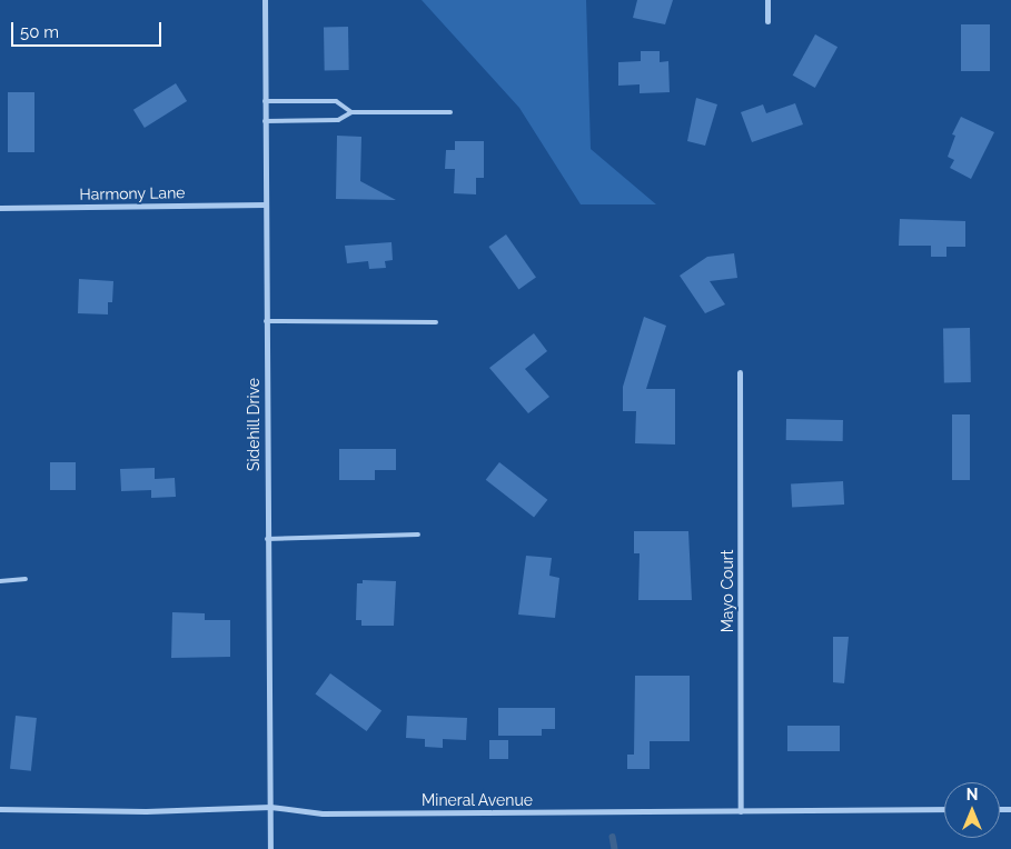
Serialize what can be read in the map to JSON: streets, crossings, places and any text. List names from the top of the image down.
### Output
{
  "streets": {
    "street": [
      "Harmony Lane",
      "Sidehill Drive",
      "Mayo Court",
      "Mineral Avenue"
    ]
  },
  "crossings": [
    ["Harmony Lane", "Sidehill Drive"],
    ["Sidehill Drive", "Mineral Avenue"],
    ["Mayo Court", "Mineral Avenue"]
  ],
  "scale_bar": "50 m",
  "north": "top"
}
